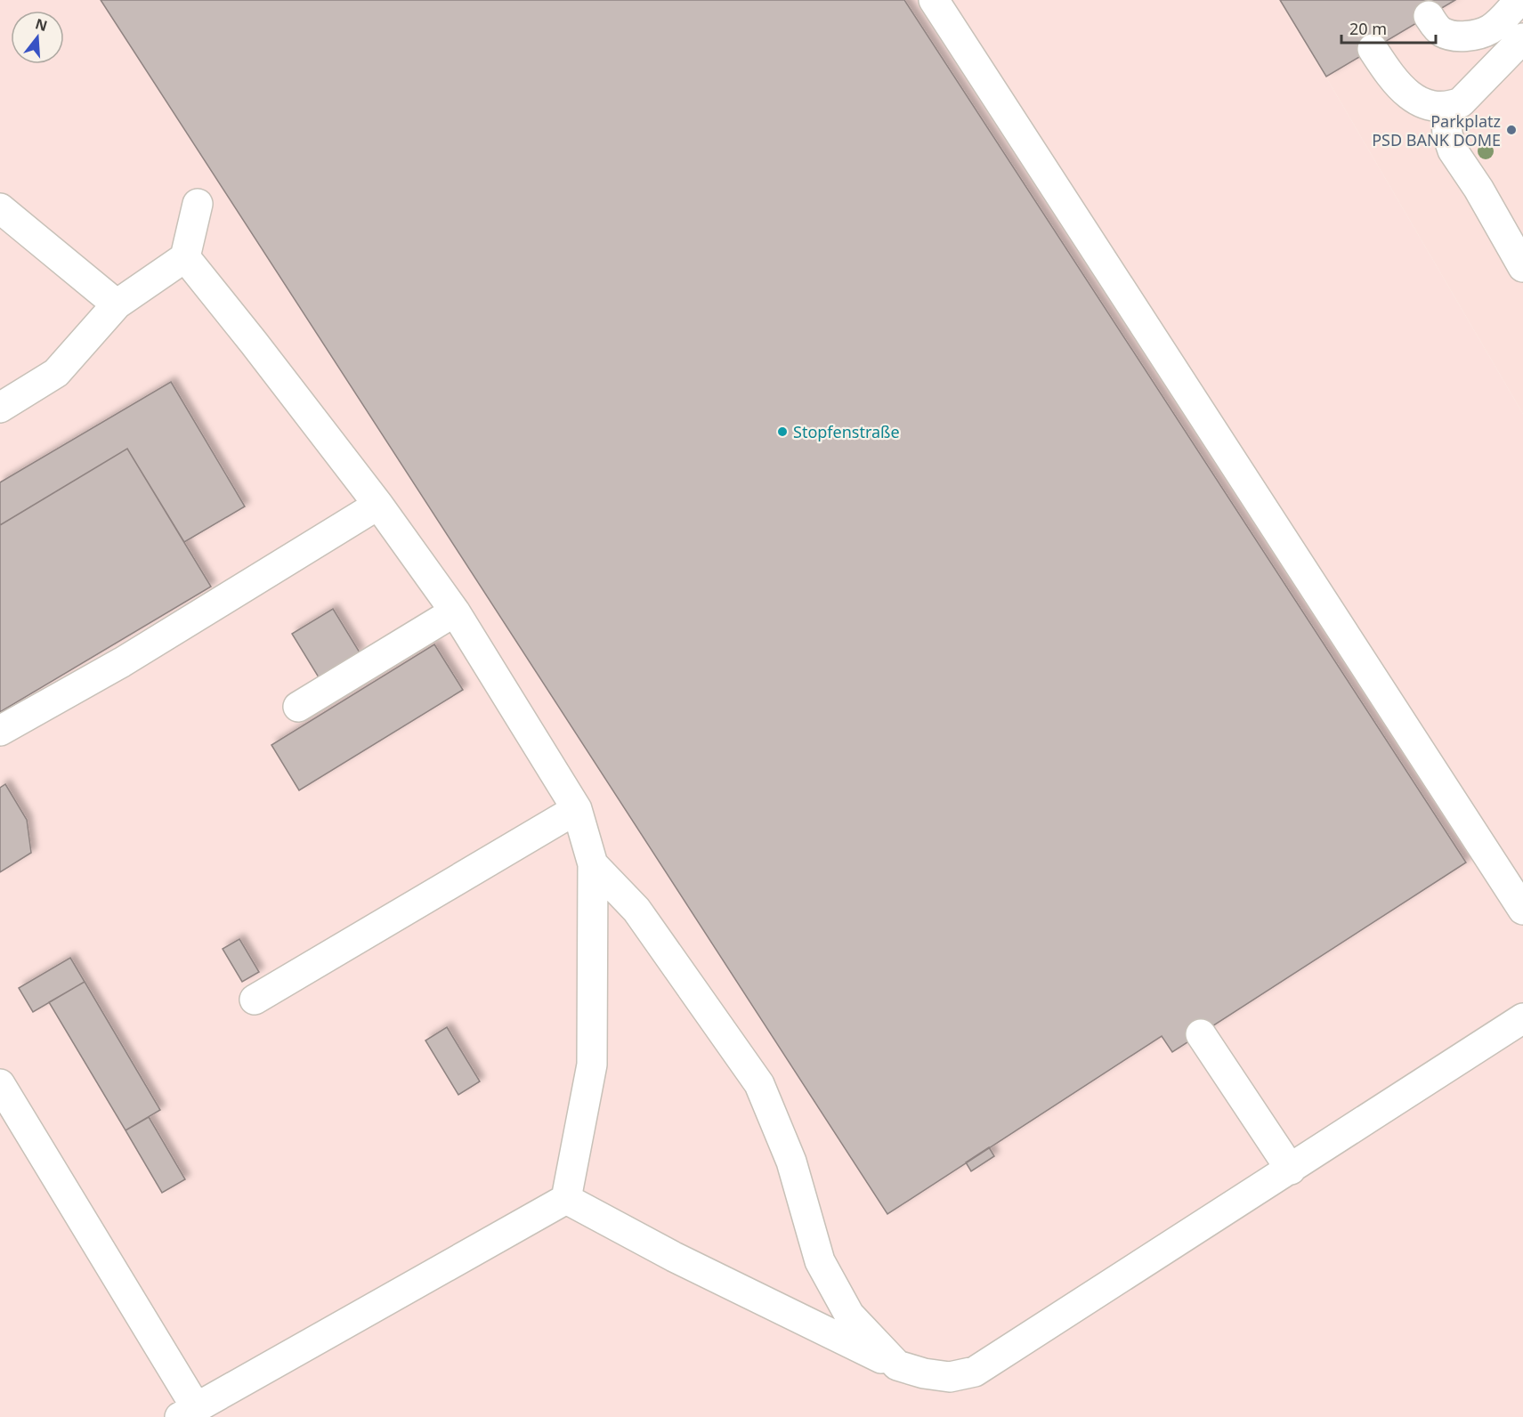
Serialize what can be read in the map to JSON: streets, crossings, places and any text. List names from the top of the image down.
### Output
{
  "places": ["Parkplatz PSD BANK DOME", "Stopfenstraße"],
  "scale_bar": "20 m",
  "north": "top"
}
